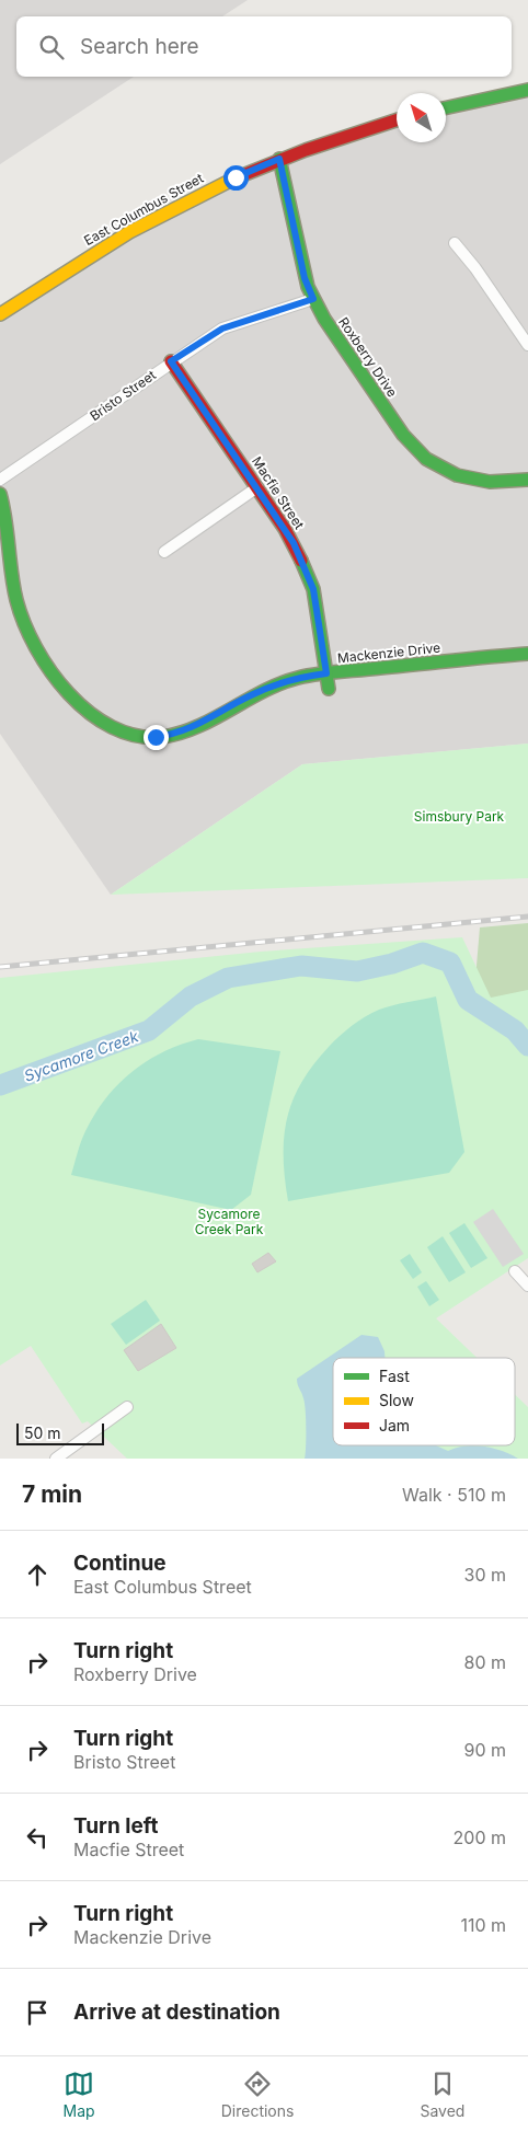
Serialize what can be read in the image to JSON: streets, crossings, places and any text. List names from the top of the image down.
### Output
{
  "streets": {
    "street": [
      "East Columbus Street",
      "Roxberry Drive",
      "Bristo Street",
      "Macfie Street",
      "Mackenzie Drive"
    ]
  },
  "crossings": [
    ["East Columbus Street", "Roxberry Drive"],
    ["Roxberry Drive", "Bristo Street"],
    ["Bristo Street", "Macfie Street"],
    ["Macfie Street", "Mackenzie Drive"]
  ],
  "water": ["Sycamore Creek"],
  "parks": ["Simsbury Park", "Sycamore Creek Park"],
  "legend": ["Fast", "Slow", "Jam"],
  "scale_bar": "50 m",
  "north": "top left",
  "page": {
    "search": "Search here",
    "scale": "50 m",
    "heading": ["7 min", "Walk · 510 m"],
    "list": [
      ["Continue", "East Columbus Street", "30 m"],
      ["Turn right", "Roxberry Drive", "80 m"],
      ["Turn right", "Bristo Street", "90 m"],
      ["Turn left", "Macfie Street", "200 m"],
      ["Turn right", "Mackenzie Drive", "110 m"],
      "Arrive at destination"
    ],
    "nav": ["Map", "Directions", "Saved"]
  }
}
